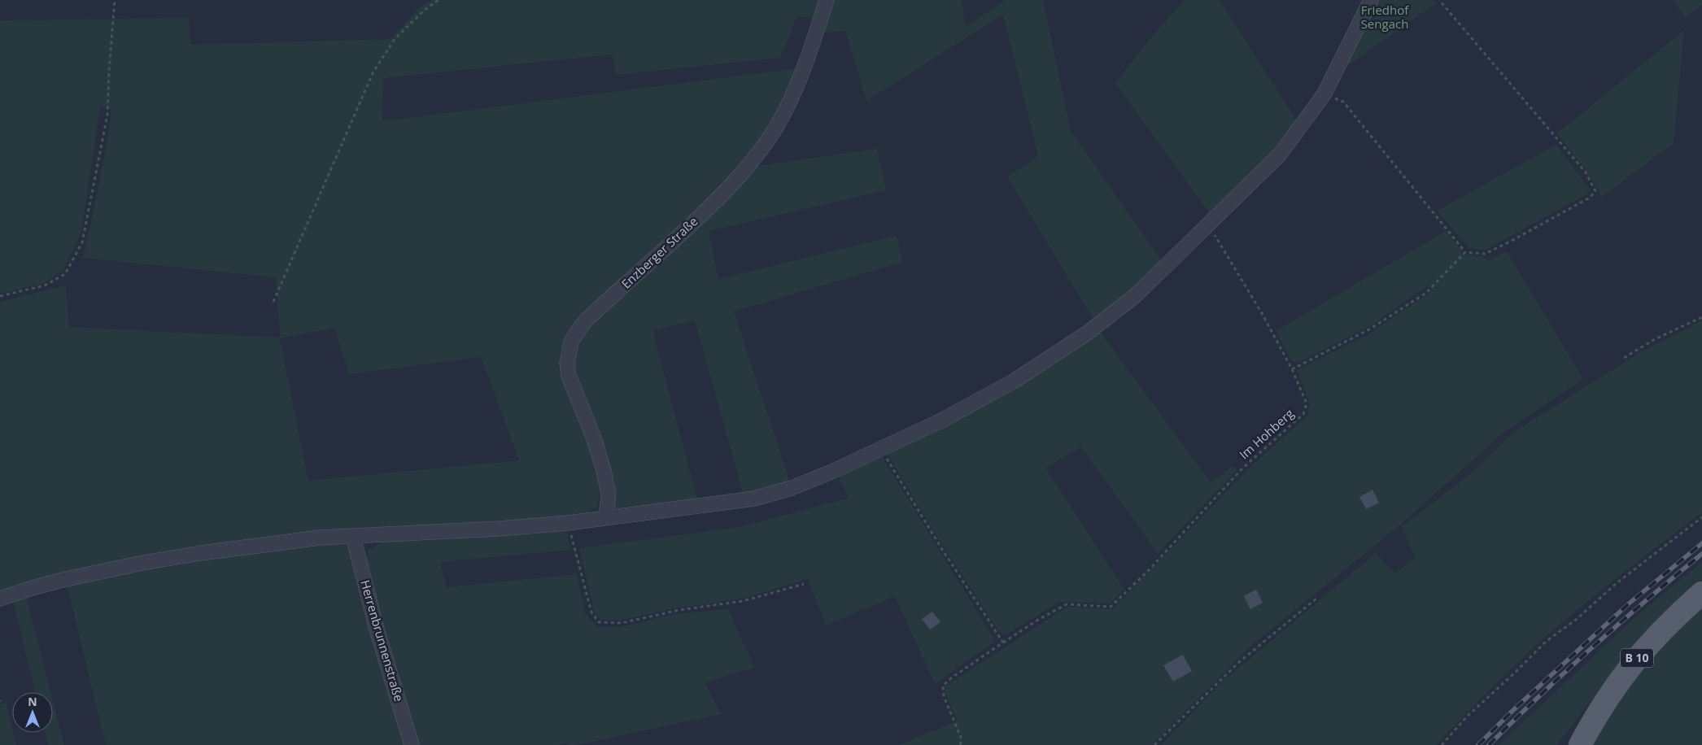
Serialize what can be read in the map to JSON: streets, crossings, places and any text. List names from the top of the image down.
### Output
{
  "streets": {
    "main road": ["B 10"],
    "street": ["Enzberger Straße", "Herrenbrunnenstraße"],
    "path": ["Im Hohberg"]
  },
  "parks": ["Friedhof Sengach"],
  "north": "top"
}
